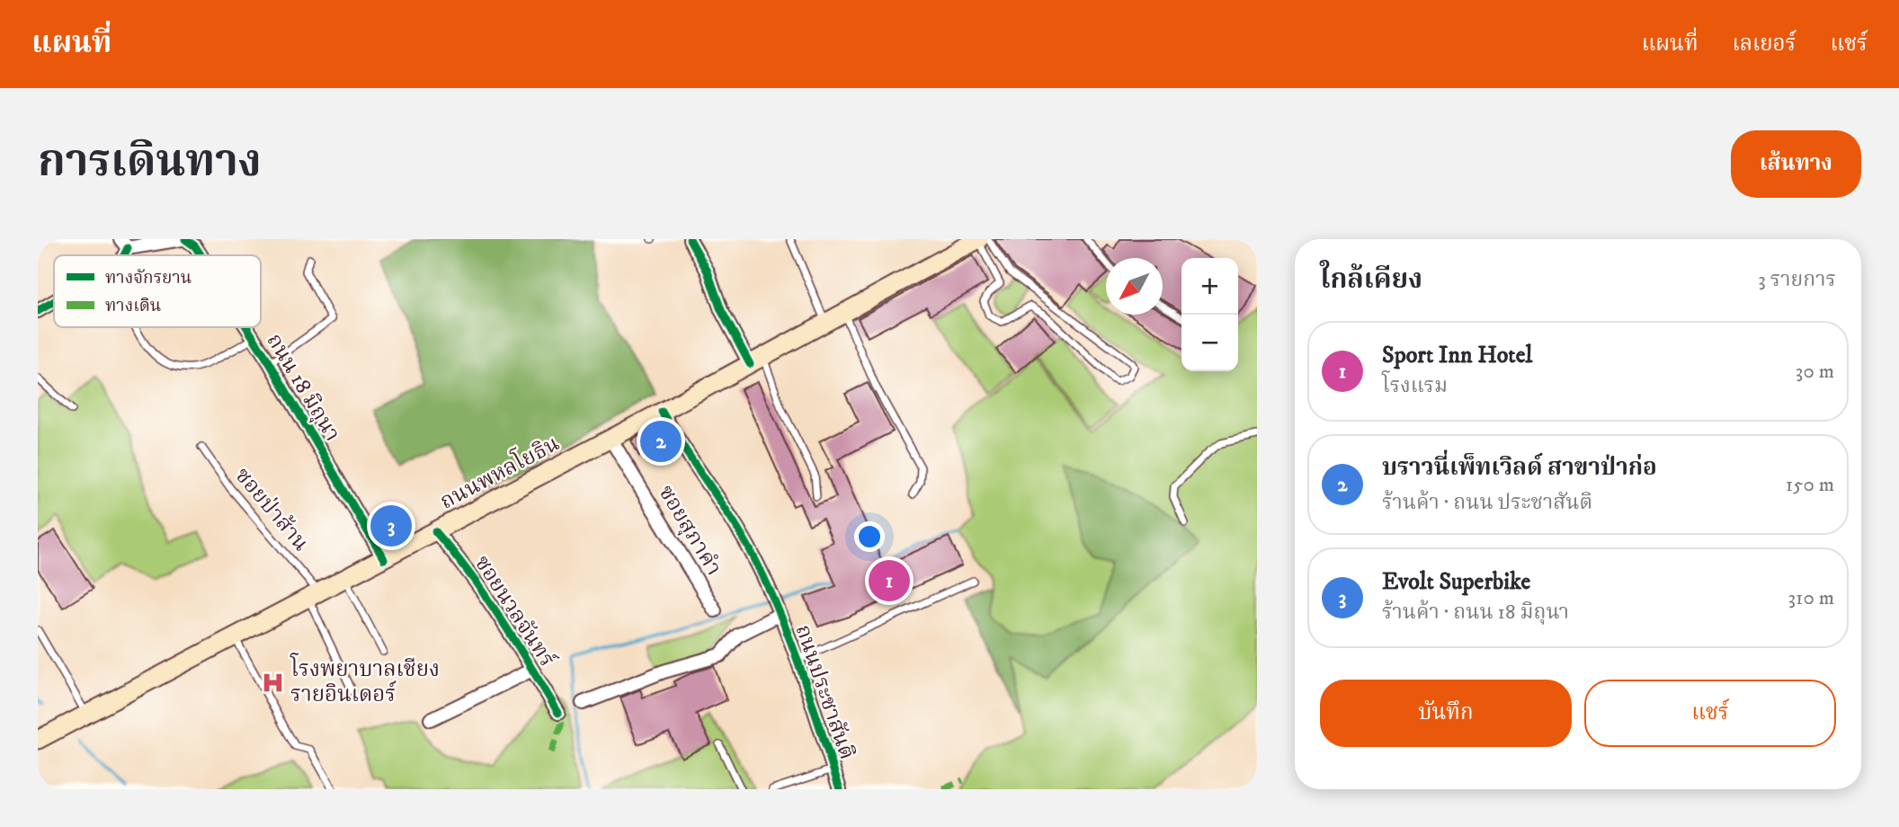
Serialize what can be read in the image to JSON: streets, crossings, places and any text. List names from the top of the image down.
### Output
{
  "streets": {
    "main road": ["ถนนพหลโยธิน"],
    "street": [
      "ถนน 18 มิถุนา",
      "ซอยสุภาคำ",
      "ซอยนวลจันทร์",
      "ถนนประชาสันติ"
    ],
    "lane": ["ซอยป่าส้าน"]
  },
  "crossings": [
    ["ถนน 18 มิถุนา", "ถนนพหลโยธิน"],
    ["ถนนพหลโยธิน", "ซอยป่าส้าน"],
    ["ถนนพหลโยธิน", "ซอยสุภาคำ"],
    ["ถนนพหลโยธิน", "ซอยนวลจันทร์"],
    ["ถนนพหลโยธิน", "ถนนประชาสันติ"]
  ],
  "places": {
    "hospital": ["โรงพยาบาลเชียง รายอินเดอร์"]
  },
  "legend": ["ทางจักรยาน", "ทางเดิน"],
  "north": "bottom left",
  "page": {
    "header": "แผนที่",
    "nav": ["แผนที่", "เลเยอร์", "แชร์"],
    "title": "การเดินทาง",
    "buttons": [
      "เส้นทาง",
      ["บันทึก", "แชร์"]
    ],
    "heading": ["ใกล้เคียง", "3 รายการ"],
    "map_buttons": ["+", "−"],
    "list": [
      {
        "mark": "1",
        "name": "Sport Inn Hotel",
        "note": "โรงแรม",
        "value": "30 m"
      },
      {
        "mark": "2",
        "name": "บราวนี่เพ็ทเวิลด์ สาขาป่าก่อ",
        "note": "ร้านค้า · ถนน ประชาสันติ",
        "value": "150 m"
      },
      {
        "mark": "3",
        "name": "Evolt Superbike",
        "note": "ร้านค้า · ถนน 18 มิถุนา",
        "value": "310 m"
      }
    ],
    "pins": ["2", "3", "1"]
  }
}
